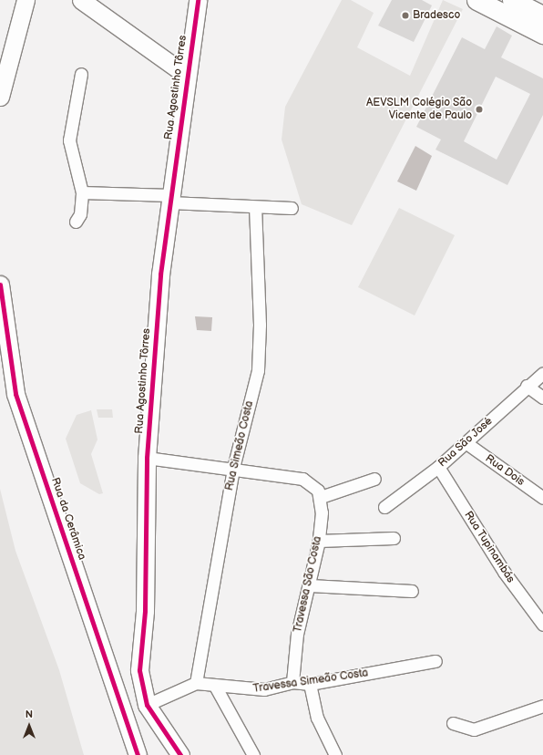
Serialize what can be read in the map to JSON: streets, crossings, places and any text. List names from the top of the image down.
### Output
{
  "streets": {
    "street": [
      "Rua Agostinho Tôrres",
      "Rua São José",
      "Rua Simeão Costa",
      "Rua Dois",
      "Rua da Cerâmica",
      "Rua Tupinambás",
      "Travessa São Costa",
      "Travessa Simeão Costa"
    ]
  },
  "crossings": [
    ["Rua São José", "Rua Dois"],
    ["Rua São José", "Rua Tupinambás"],
    ["Rua Simeão Costa", "Travessa Simeão Costa"],
    ["Travessa São Costa", "Travessa Simeão Costa"]
  ],
  "places": ["Bradesco", "AEVSLM Colégio São Vicente de Paulo"],
  "north": "top"
}
